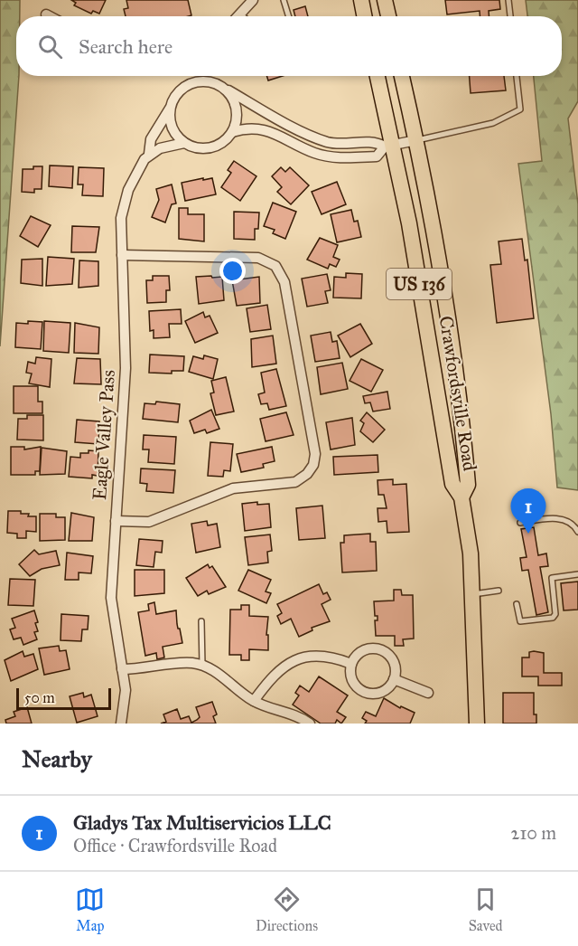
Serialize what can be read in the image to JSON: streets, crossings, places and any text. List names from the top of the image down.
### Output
{
  "streets": {
    "main road": ["US 136", "Crawfordsville Road"],
    "street": ["Eagle Valley Pass"]
  },
  "crossings": [
    ["Crawfordsville Road", "Eagle Valley Pass"]
  ],
  "scale_bar": "50 m",
  "page": {
    "search": "Search here",
    "pins": "1",
    "scale": "50 m",
    "heading": "Nearby",
    "list": [
      {
        "mark": "1",
        "name": "Gladys Tax Multiservicios LLC",
        "note": "Office · Crawfordsville Road",
        "value": "210 m"
      }
    ],
    "nav": ["Map", "Directions", "Saved"]
  }
}
